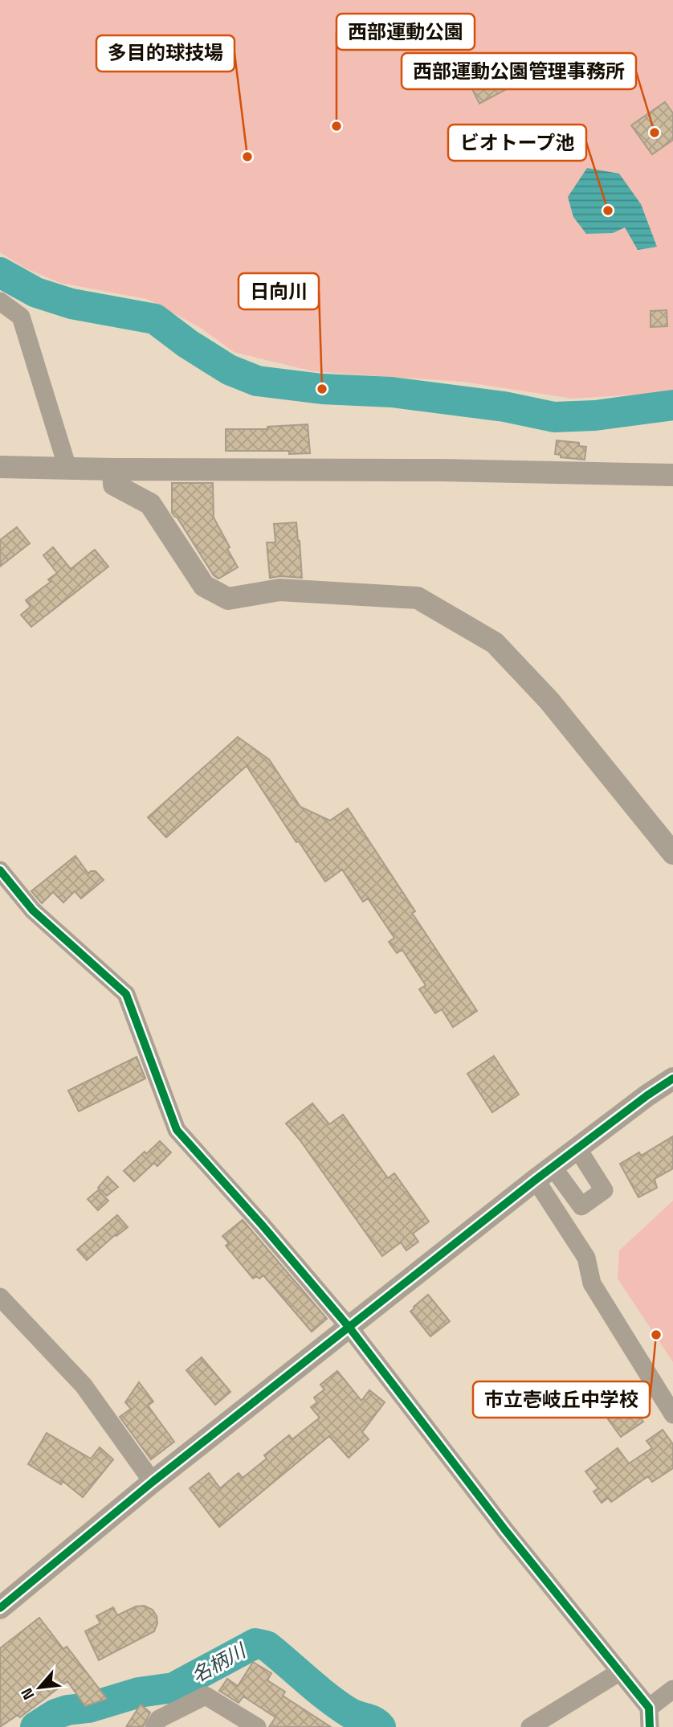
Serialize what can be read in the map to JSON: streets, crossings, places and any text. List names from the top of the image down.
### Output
{
  "water": ["名柄川"],
  "places": [
    "西部運動公園",
    "西部運動公園管理事務所",
    "多目的球技場",
    "ビオトープ池",
    "日向川",
    "市立壱岐丘中学校"
  ],
  "north": "bottom left"
}
